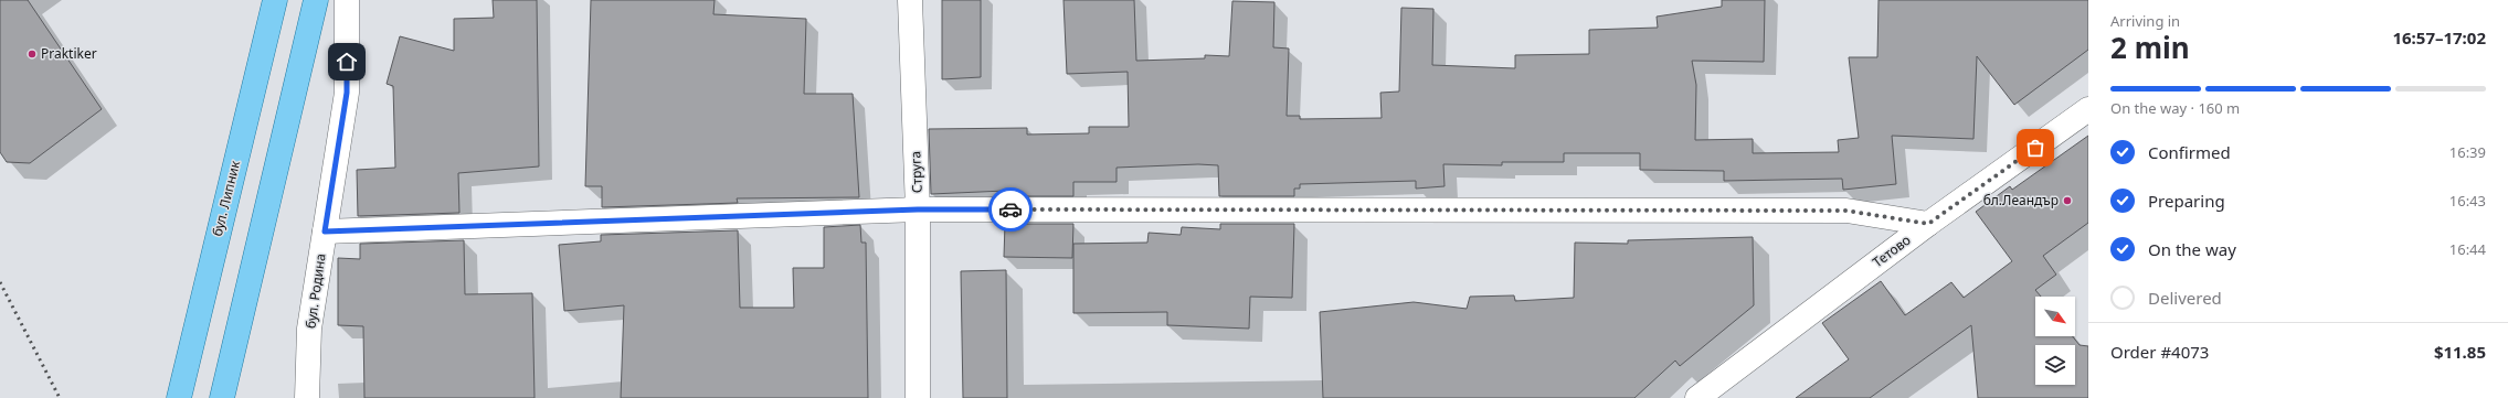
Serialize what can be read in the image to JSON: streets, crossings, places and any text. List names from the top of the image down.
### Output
{
  "streets": {
    "main road": ["бул. Липник"],
    "street": ["Струга", "Тетово", "бул. Родина"]
  },
  "places": ["Praktiker", "бл.Леандър"],
  "north": "bottom right",
  "page": {
    "heading": ["2 min", "Arriving in", "16:57–17:02"],
    "panel": ["Order #4073", "$11.85"],
    "bar": "On the way · 160 m",
    "list": [
      ["Confirmed", "16:39"],
      ["Preparing", "16:43"],
      ["On the way", "16:44"],
      "Delivered"
    ]
  }
}
